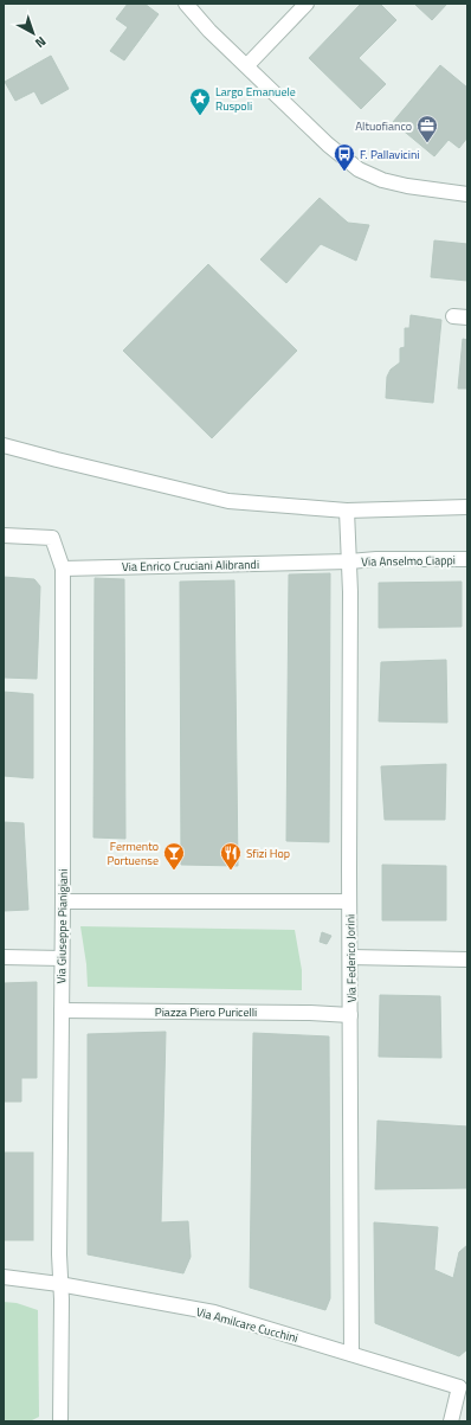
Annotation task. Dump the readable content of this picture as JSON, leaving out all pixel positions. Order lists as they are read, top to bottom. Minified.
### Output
{"streets":{"street":["Via Anselmo Ciappi","Via Enrico Cruciani Alibrandi","Via Giuseppe Pianigiani","Via Federico Jorini","Piazza Piero Puricelli","Via Amilcare Cucchini"]},"crossings":[["Via Anselmo Ciappi","Via Enrico Cruciani Alibrandi"],["Via Anselmo Ciappi","Via Federico Jorini"],["Via Enrico Cruciani Alibrandi","Via Giuseppe Pianigiani"],["Via Enrico Cruciani Alibrandi","Via Federico Jorini"],["Via Giuseppe Pianigiani","Piazza Piero Puricelli"],["Via Giuseppe Pianigiani","Via Amilcare Cucchini"],["Via Federico Jorini","Piazza Piero Puricelli"],["Via Federico Jorini","Via Amilcare Cucchini"]],"places":{"place":["Largo Emanuele Ruspoli"],"office":["Altuofianco"],"bus stop":["F. Pallavicini"],"bar":["Fermento Portuense"],"restaurant":["Sfizi Hop"]},"north":"bottom right"}
